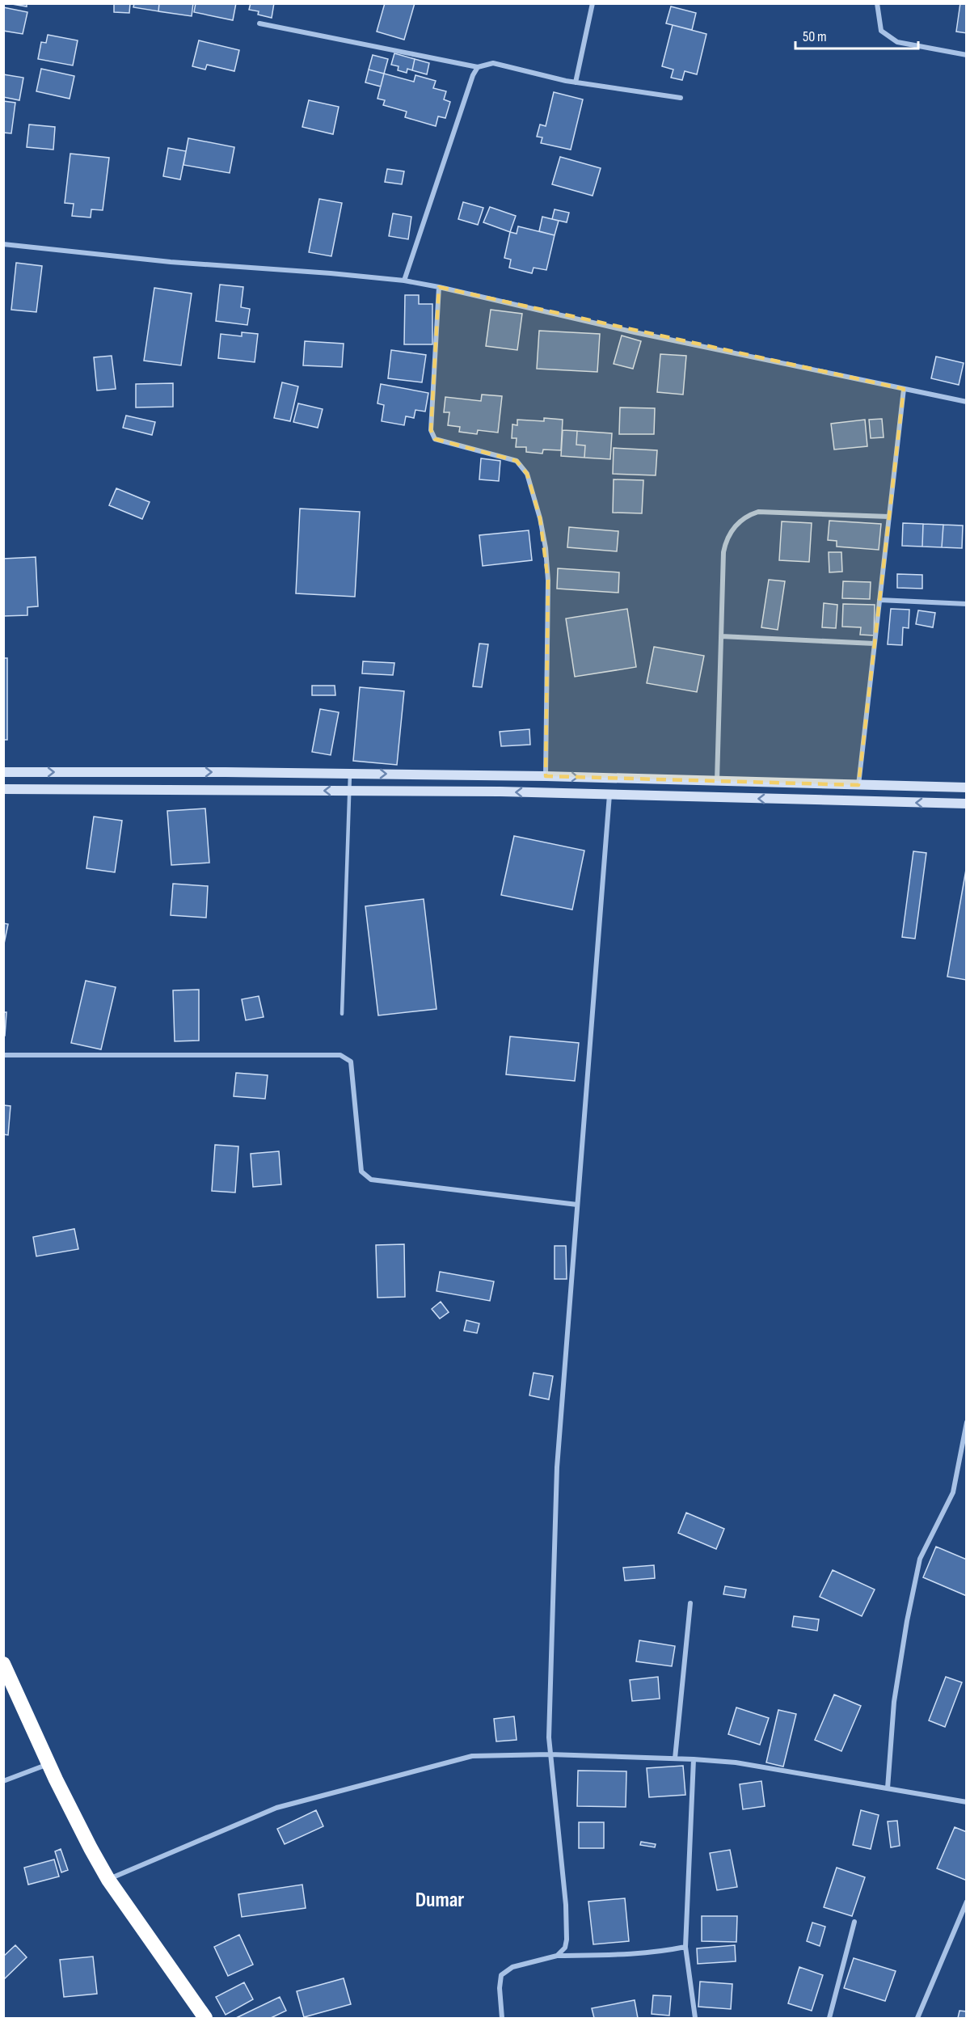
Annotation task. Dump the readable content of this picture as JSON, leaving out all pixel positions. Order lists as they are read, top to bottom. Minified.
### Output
{"districts":["Dumar"],"scale_bar":"50 m"}
